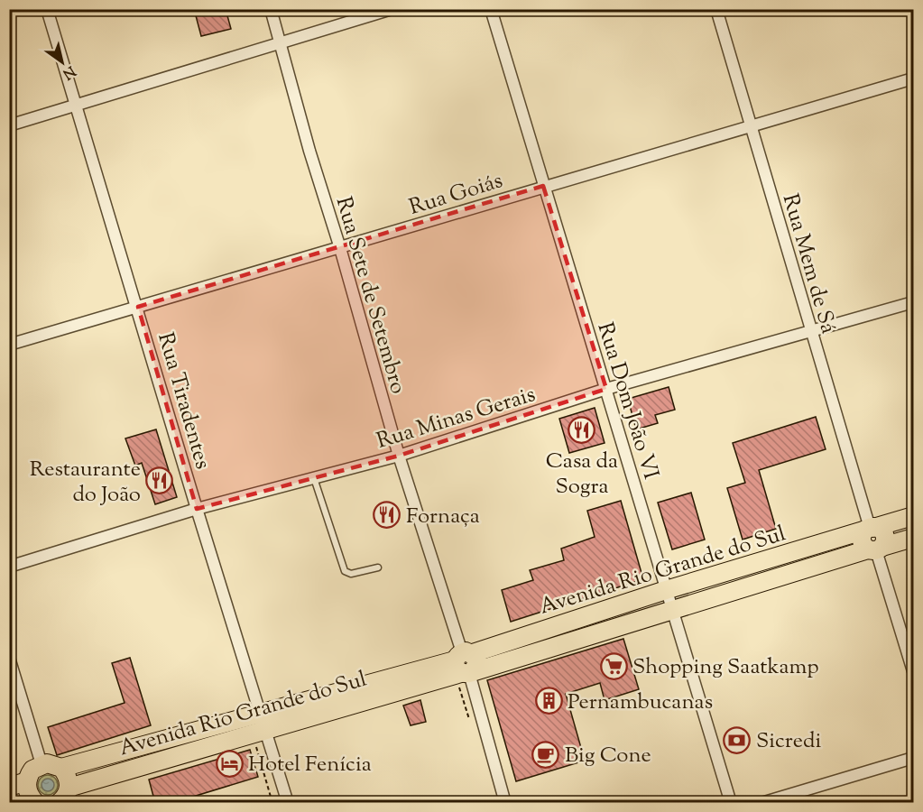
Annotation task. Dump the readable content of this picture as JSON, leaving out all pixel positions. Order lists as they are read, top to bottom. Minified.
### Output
{"streets":{"main road":["Avenida Rio Grande do Sul"],"street":["Rua Goiás","Rua Mem de Sá","Rua Sete de Setembro","Rua Tiradentes","Rua Dom João VI","Rua Minas Gerais"]},"crossings":[["Rua Goiás","Rua Mem de Sá"],["Rua Goiás","Rua Sete de Setembro"],["Rua Goiás","Rua Tiradentes"],["Rua Goiás","Rua Dom João VI"],["Rua Mem de Sá","Rua Minas Gerais"],["Rua Mem de Sá","Avenida Rio Grande do Sul"],["Rua Sete de Setembro","Rua Minas Gerais"],["Rua Sete de Setembro","Avenida Rio Grande do Sul"],["Rua Tiradentes","Rua Minas Gerais"],["Rua Tiradentes","Avenida Rio Grande do Sul"],["Rua Dom João VI","Rua Minas Gerais"],["Rua Dom João VI","Avenida Rio Grande do Sul"]],"places":{"restaurant":["Casa da Sogra","Restaurante do João","Fornaça"],"supermarket":["Shopping Saatkamp"],"building":["Pernambucanas"],"bank":["Sicredi"],"cafe":["Big Cone"],"hotel":["Hotel Fenícia"]},"north":"bottom right"}
